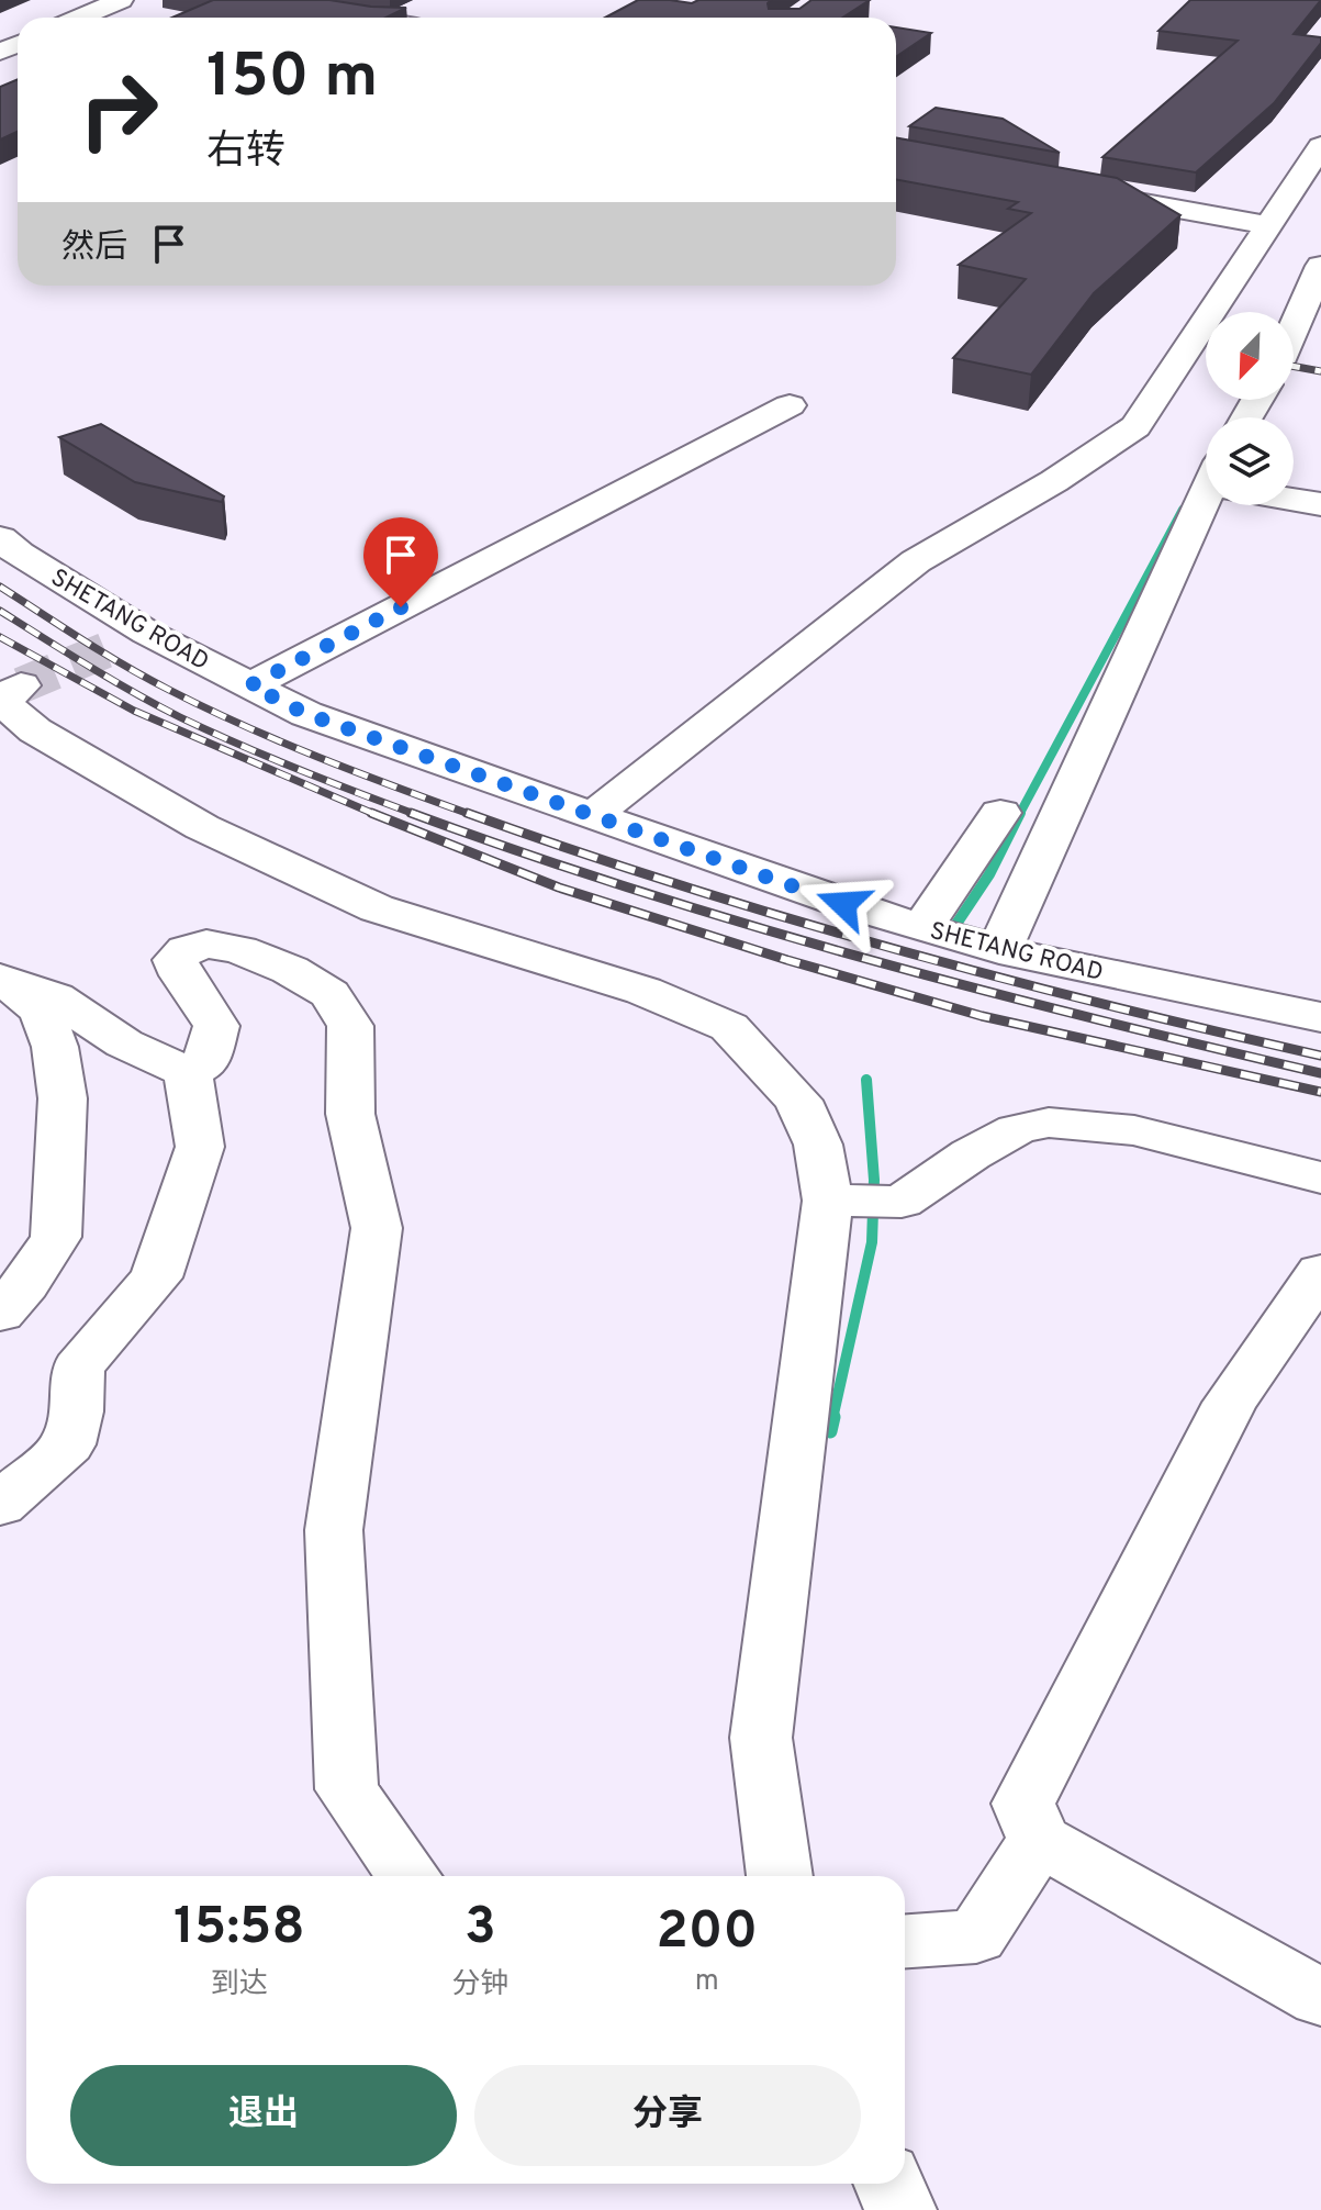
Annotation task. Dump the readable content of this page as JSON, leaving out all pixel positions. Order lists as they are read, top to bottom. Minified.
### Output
{"streets":{"street":["SHETANG ROAD"]},"north":"bottom left","page":{"turn":["150 m","右转"],"then":"然后","eta":["15:58","到达","3","分钟","200","m"],"buttons":["退出","分享"]}}
